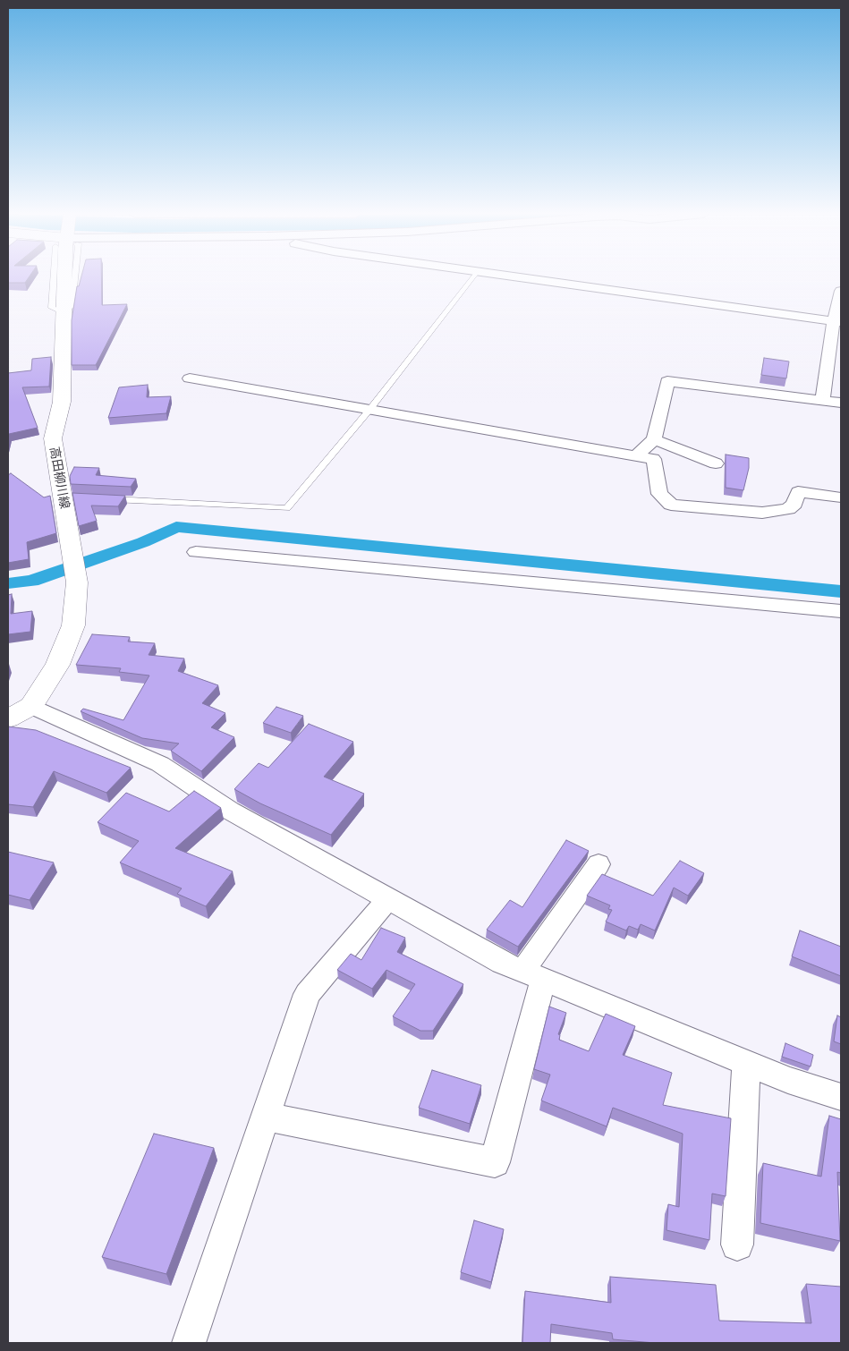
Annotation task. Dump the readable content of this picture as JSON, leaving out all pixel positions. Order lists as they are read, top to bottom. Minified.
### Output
{"streets":{"main road":["高田柳川線"]}}
